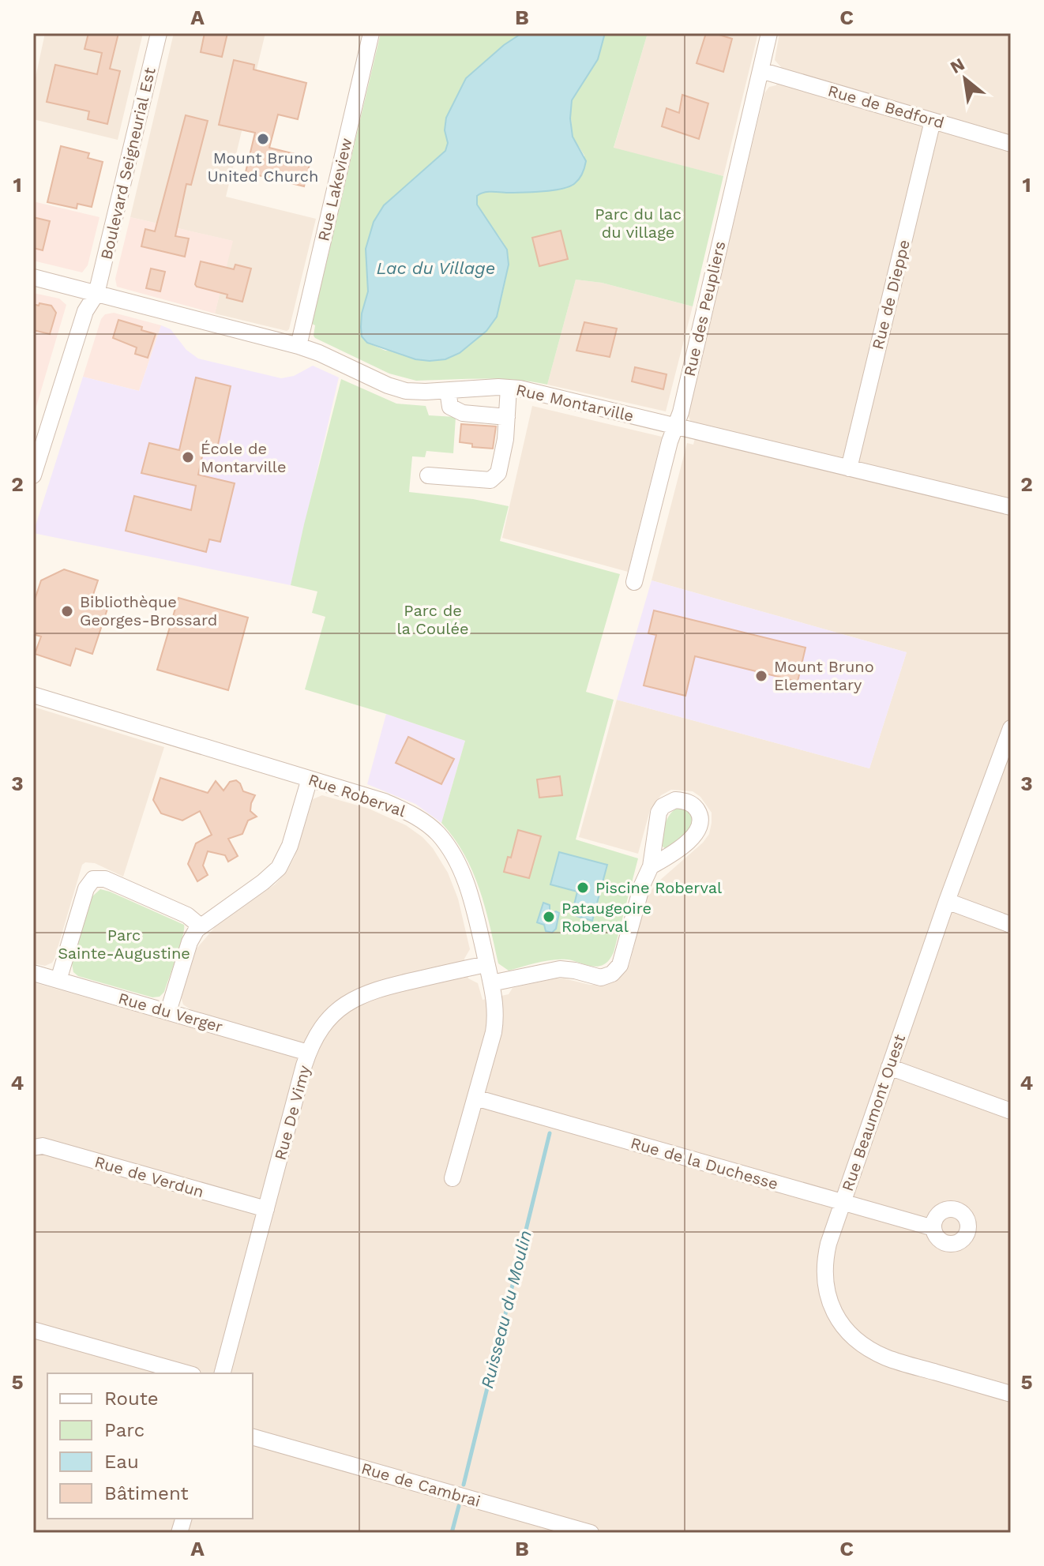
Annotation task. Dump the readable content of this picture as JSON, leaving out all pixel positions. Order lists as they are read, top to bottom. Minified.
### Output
{"streets":{"street":["Rue de Bedford","Boulevard Seigneurial Est","Rue Lakeview","Rue de Dieppe","Rue des Peupliers","Rue Montarville","Rue Roberval","Rue du Verger","Rue De Vimy","Rue Beaumont Ouest","Rue de la Duchesse","Rue de Verdun","Rue de Cambrai"]},"crossings":[["Rue de Bedford","Rue de Dieppe"],["Rue de Bedford","Rue des Peupliers"],["Boulevard Seigneurial Est","Rue Montarville"],["Rue Lakeview","Rue Montarville"],["Rue de Dieppe","Rue Montarville"],["Rue des Peupliers","Rue Montarville"],["Rue Roberval","Rue De Vimy"],["Rue Roberval","Rue de la Duchesse"],["Rue du Verger","Rue De Vimy"],["Rue De Vimy","Rue de Verdun"],["Rue Beaumont Ouest","Rue de la Duchesse"]],"water":["Lac du Village","Ruisseau du Moulin"],"parks":["Parc du lac du village","Parc de la Coulée","Parc Sainte-Augustine"],"places":["Mount Bruno United Church","École de Montarville","Bibliothèque Georges-Brossard","Mount Bruno Elementary","Piscine Roberval","Pataugeoire Roberval"],"legend":["Route","Parc","Eau","Bâtiment"],"north":"top left","grid":{"columns":["A","B","C"],"rows":["1","2","3","4","5"]}}
